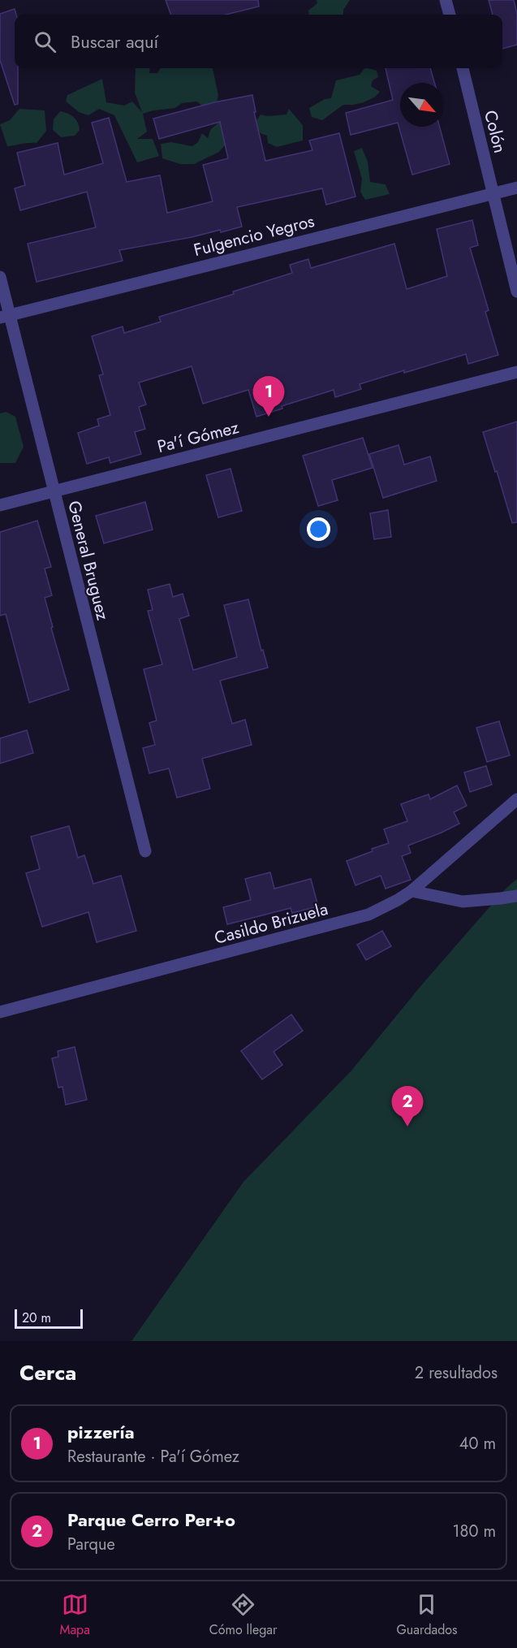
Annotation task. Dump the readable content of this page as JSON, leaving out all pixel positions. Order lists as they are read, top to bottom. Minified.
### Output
{"streets":{"street":["Colón","Fulgencio Yegros","Pa'í Gómez","General Bruguez","Casildo Brizuela"]},"crossings":[["Colón","Fulgencio Yegros"],["Fulgencio Yegros","General Bruguez"],["Pa'í Gómez","General Bruguez"]],"scale_bar":"20 m","north":"bottom right","page":{"search":"Buscar aquí","pins":["1","2"],"scale":"20 m","heading":["Cerca","2 resultados"],"list":[{"mark":"1","name":"pizzería","note":"Restaurante · Pa'í Gómez","value":"40 m"},{"mark":"2","name":"Parque Cerro Per+o","note":"Parque","value":"180 m"}],"nav":["Mapa","Cómo llegar","Guardados"]}}
